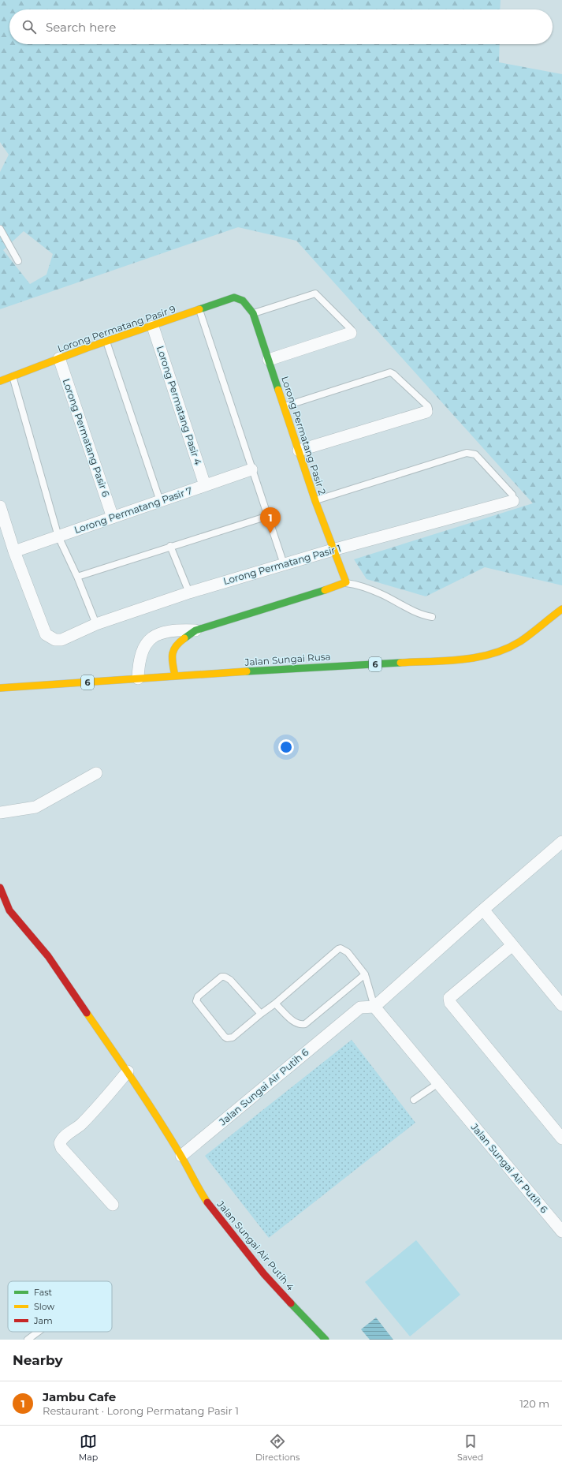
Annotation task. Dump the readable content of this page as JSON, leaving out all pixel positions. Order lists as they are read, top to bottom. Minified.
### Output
{"streets":{"street":["Lorong Permatang Pasir 9","Lorong Permatang Pasir 4","Lorong Permatang Pasir 2","Lorong Permatang Pasir 6","Lorong Permatang Pasir 7","Lorong Permatang Pasir 1","Jalan Sungai Rusa","6","Jalan Sungai Air Putih 6","Jalan Sungai Air Putih 4"]},"crossings":[["Lorong Permatang Pasir 9","Lorong Permatang Pasir 4"],["Lorong Permatang Pasir 9","Lorong Permatang Pasir 2"],["Lorong Permatang Pasir 9","Lorong Permatang Pasir 6"],["Lorong Permatang Pasir 4","Lorong Permatang Pasir 7"],["Lorong Permatang Pasir 2","Lorong Permatang Pasir 1"],["Lorong Permatang Pasir 6","Lorong Permatang Pasir 7"],["Lorong Permatang Pasir 7","Lorong Permatang Pasir 1"],["Jalan Sungai Air Putih 6","Jalan Sungai Air Putih 4"]],"legend":["Fast","Slow","Jam"],"page":{"search":"Search here","pins":"1","heading":"Nearby","list":[{"mark":"1","name":"Jambu Cafe","note":"Restaurant · Lorong Permatang Pasir 1","value":"120 m"}],"nav":["Map","Directions","Saved"]}}
